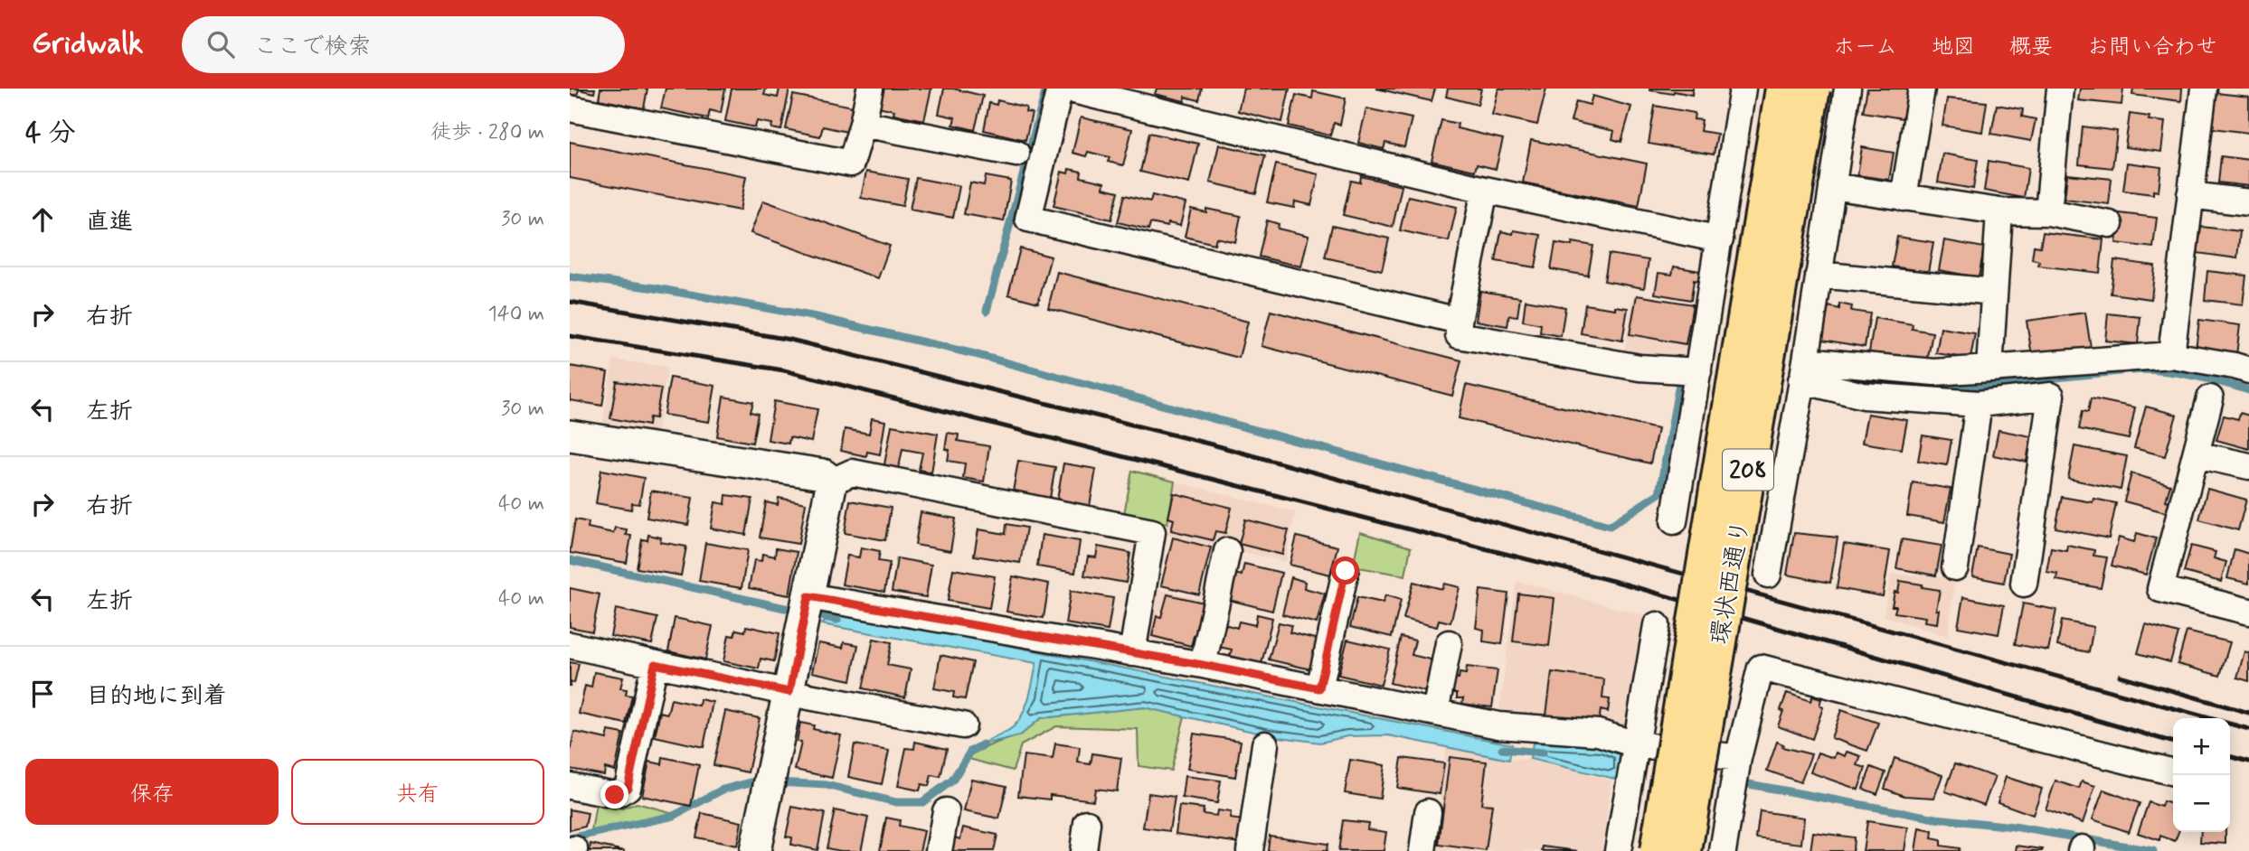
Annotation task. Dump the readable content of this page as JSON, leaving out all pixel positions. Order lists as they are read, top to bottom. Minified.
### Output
{"streets":{"highway":["208","環状西通り"]},"page":{"header":"Gridwalk","search":"ここで検索","nav":["ホーム","地図","概要","お問い合わせ"],"heading":["4 分","徒歩 · 280 m"],"list":[["直進","30 m"],["右折","140 m"],["左折","30 m"],["右折","40 m"],["左折","40 m"],"目的地に到着"],"map_buttons":["+","−"],"buttons":["保存","共有"]}}
